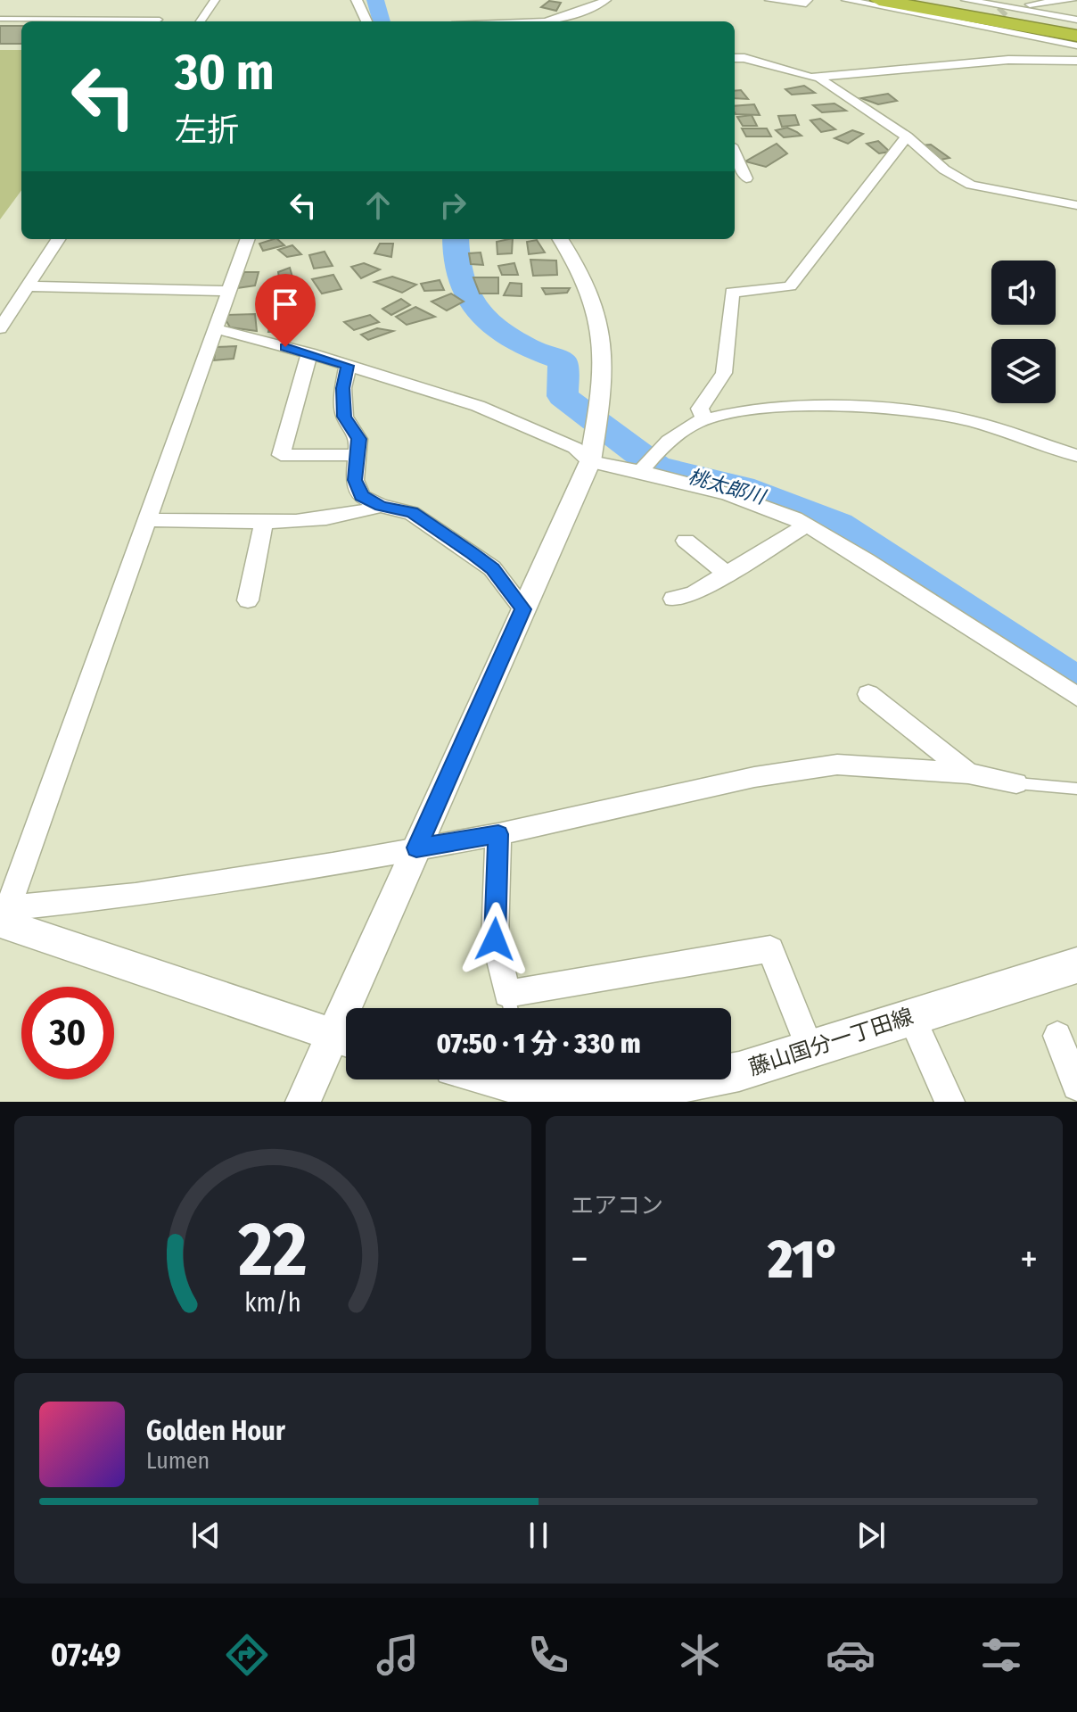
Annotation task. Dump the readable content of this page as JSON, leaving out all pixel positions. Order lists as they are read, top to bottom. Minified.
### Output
{"streets":{"main road":["藤山国分一丁田線"]},"water":["桃太郎川"],"page":{"turn":["30 m","左折"],"limit":"30","trip":"07:50 · 1 分 · 330 m","tile":"エアコン","heat":["−","21°","+"],"song":["Golden Hour","Lumen"],"tabs":"07:49","gauge":["22","km/h"]}}
